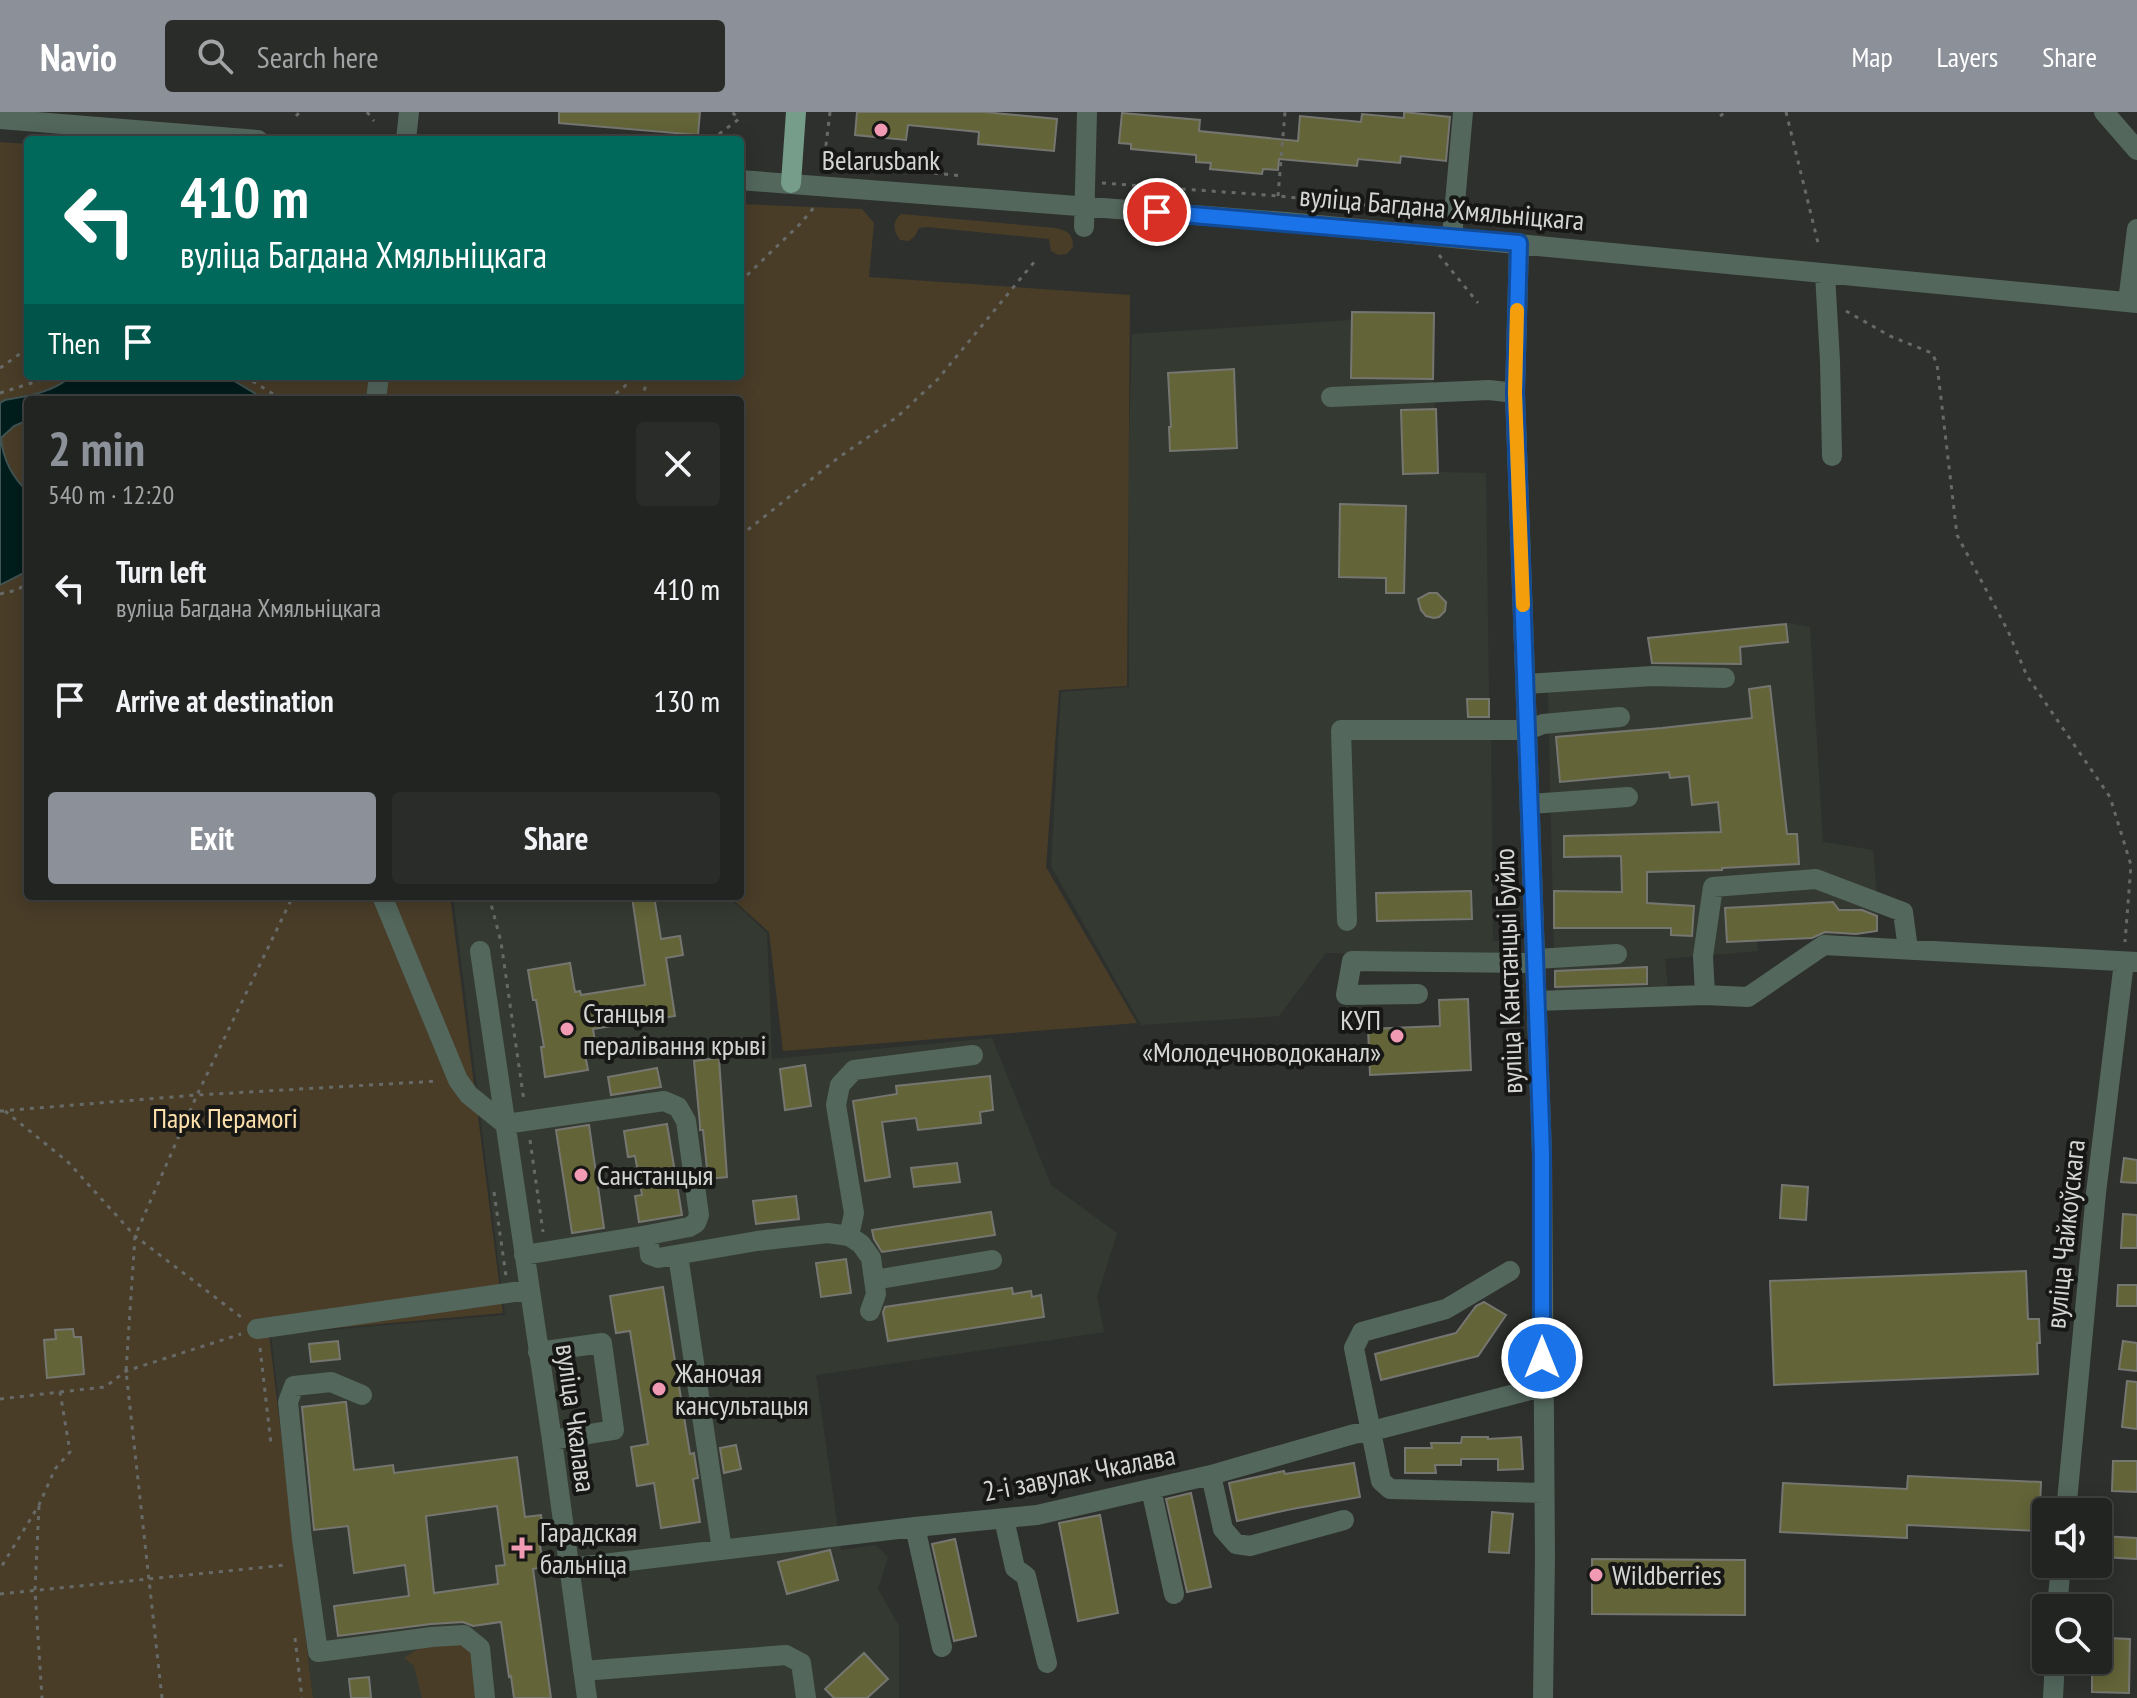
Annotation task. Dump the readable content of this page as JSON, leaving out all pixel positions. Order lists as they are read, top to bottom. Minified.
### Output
{"streets":{"street":["вуліца Багдана Хмяльніцкага","вуліца Канстанцыі Буйло","вуліца Чайкоўскага","вуліца Чкалава","2-і завулак Чкалава"]},"crossings":[["вуліца Багдана Хмяльніцкага","вуліца Канстанцыі Буйло"],["вуліца Канстанцыі Буйло","2-і завулак Чкалава"],["вуліца Чкалава","2-і завулак Чкалава"]],"parks":["Парк Перамогі"],"places":{"other":["Belarusbank","Станцыя пералівання крыві","КУП «Молодечноводоканал»","Санстанцыя","Жаночая кансультацыя","Wildberries"],"health":["Гарадская бальніца"]},"page":{"header":"Navio","search":"Search here","nav":["Map","Layers","Share"],"turn":["410 m","вуліца Багдана Хмяльніцкага"],"then":"Then","heading":["2 min","540 m · 12:20"],"list":[{"name":"Turn left","note":"вуліца Багдана Хмяльніцкага","value":"410 m"},{"name":"Arrive at destination","value":"130 m"}],"buttons":["Exit","Share"]}}
